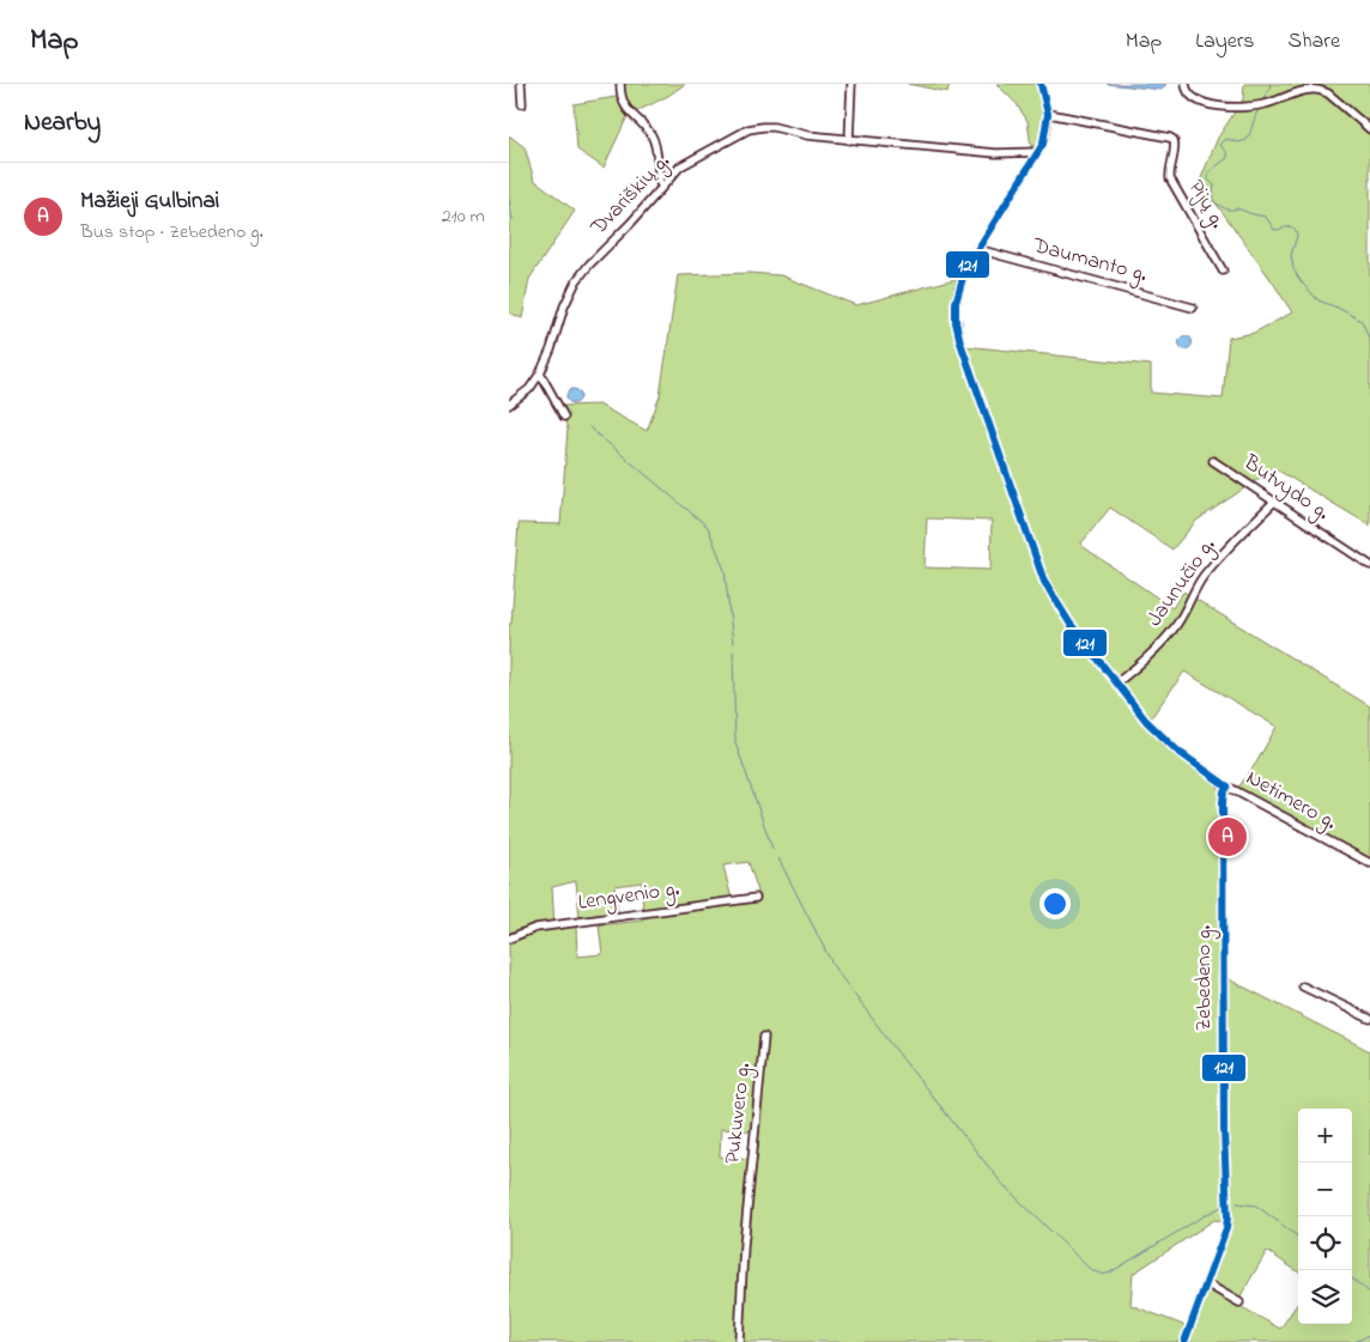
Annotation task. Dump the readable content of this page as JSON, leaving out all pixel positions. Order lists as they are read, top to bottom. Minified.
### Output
{"streets":{"street":["Dvariškių g.","Pijų g.","Daumanto g.","Butvydo g.","Jaunučio g.","Netimero g.","Lengvenio g.","Zebedeno g.","Pukuvero g."]},"crossings":[["Dvariškių g.","Netimero g."],["Pijų g.","Netimero g."],["Daumanto g.","Netimero g."],["Butvydo g.","Jaunučio g."],["Jaunučio g.","Netimero g."],["Netimero g.","Zebedeno g."]],"lines":["transit line 121"],"page":{"header":"Map","nav":["Map","Layers","Share"],"heading":"Nearby","list":[{"mark":"A","name":"Mažieji Gulbinai","note":"Bus stop · Zebedeno g.","value":"210 m"}],"pins":"A","map_buttons":["+","−"]}}
